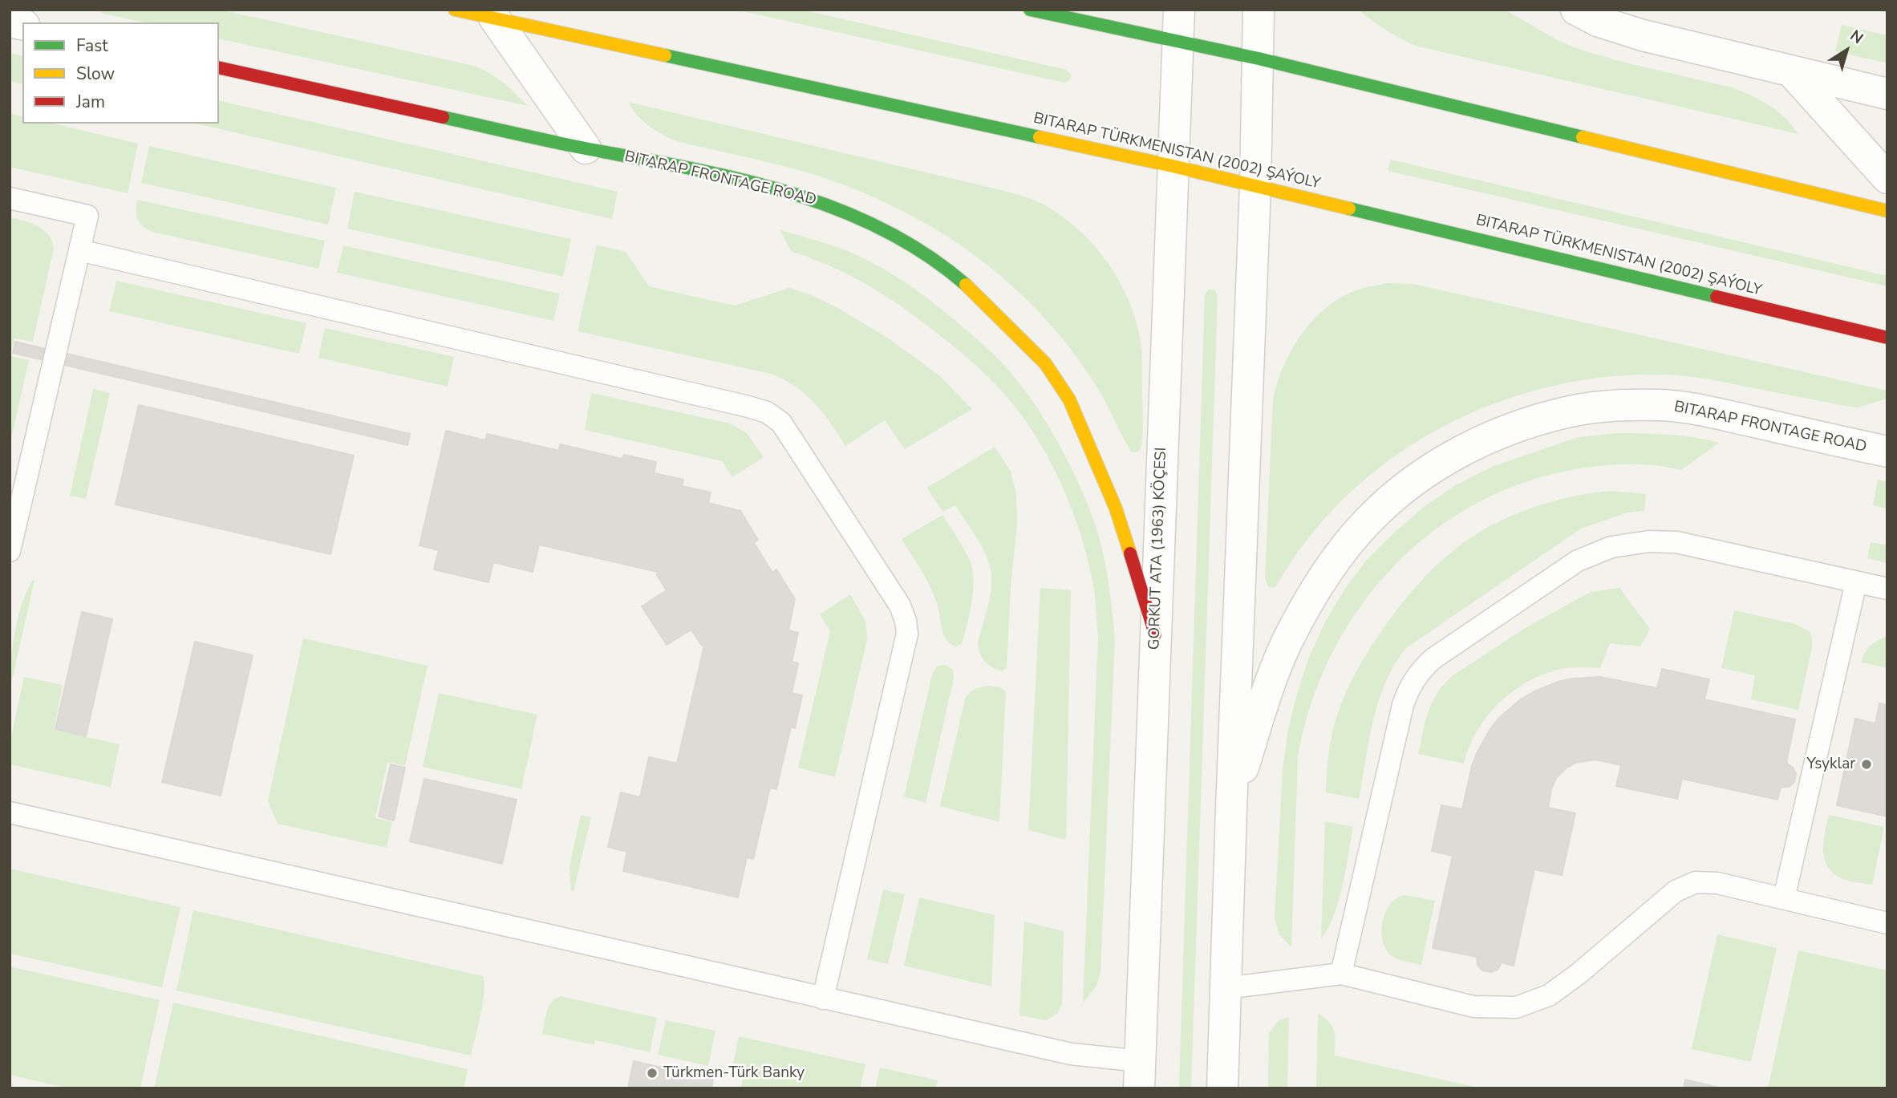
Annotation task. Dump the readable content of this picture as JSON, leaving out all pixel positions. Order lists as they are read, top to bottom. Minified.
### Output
{"streets":{"main road":["BITARAP TÜRKMENISTAN (2002) ŞAÝOLY","BITARAP FRONTAGE ROAD"],"street":["GORKUT ATA (1963) KÖÇESI"]},"crossings":[["BITARAP TÜRKMENISTAN (2002) ŞAÝOLY","GORKUT ATA (1963) KÖÇESI"],["BITARAP FRONTAGE ROAD","GORKUT ATA (1963) KÖÇESI"]],"places":["Ysyklar","Türkmen-Türk Banky"],"legend":["Fast","Slow","Jam"],"north":"top right"}
